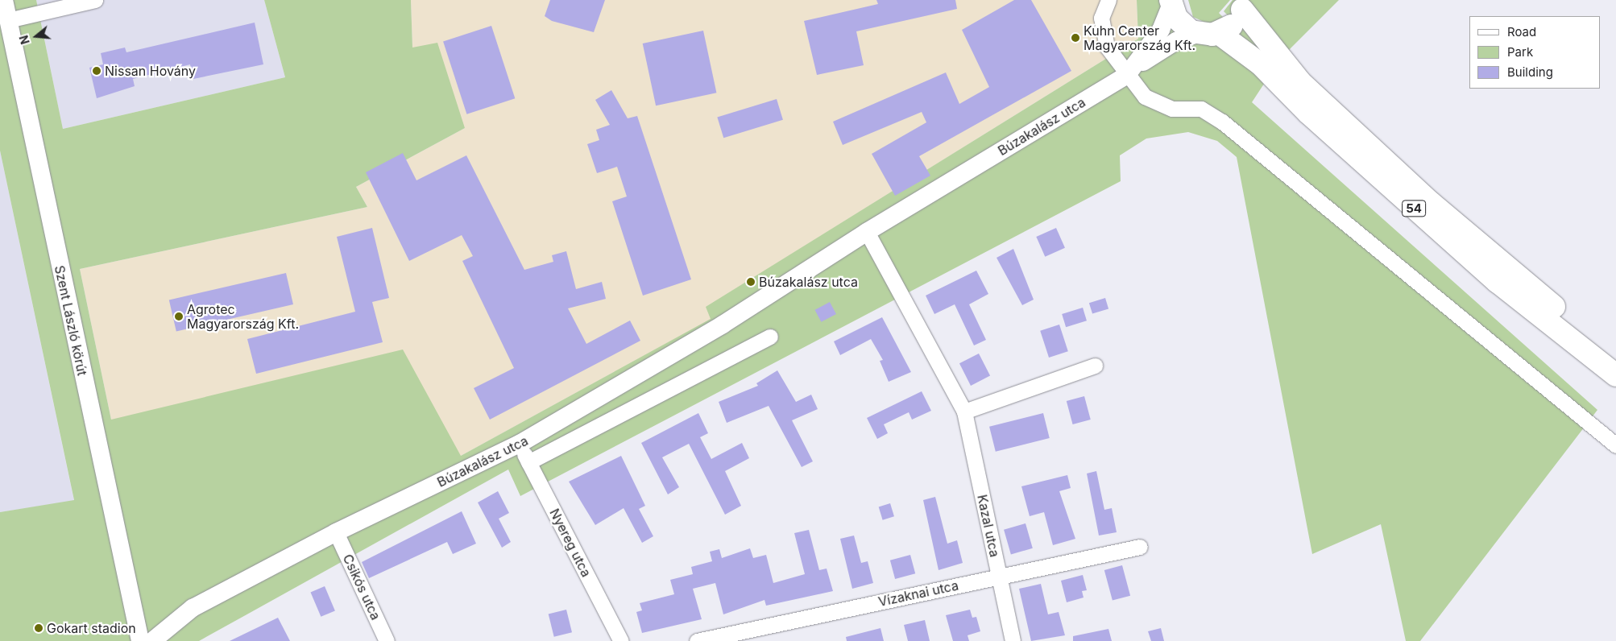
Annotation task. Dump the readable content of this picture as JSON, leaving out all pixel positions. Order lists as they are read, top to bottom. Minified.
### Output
{"streets":{"main road":["54"],"street":["Búzakalász utca","Szent László körút","Kazal utca","Nyereg utca","Csikós utca","Vízaknai utca"]},"crossings":[["Búzakalász utca","Kazal utca"],["Búzakalász utca","Nyereg utca"],["Búzakalász utca","Csikós utca"],["Kazal utca","Vízaknai utca"]],"places":["Kuhn Center Magyarország Kft.","Nissan Hovány","Búzakalász utca","Agrotec Magyarország Kft.","Gokart stadion"],"legend":["Road","Park","Building"],"north":"left"}
